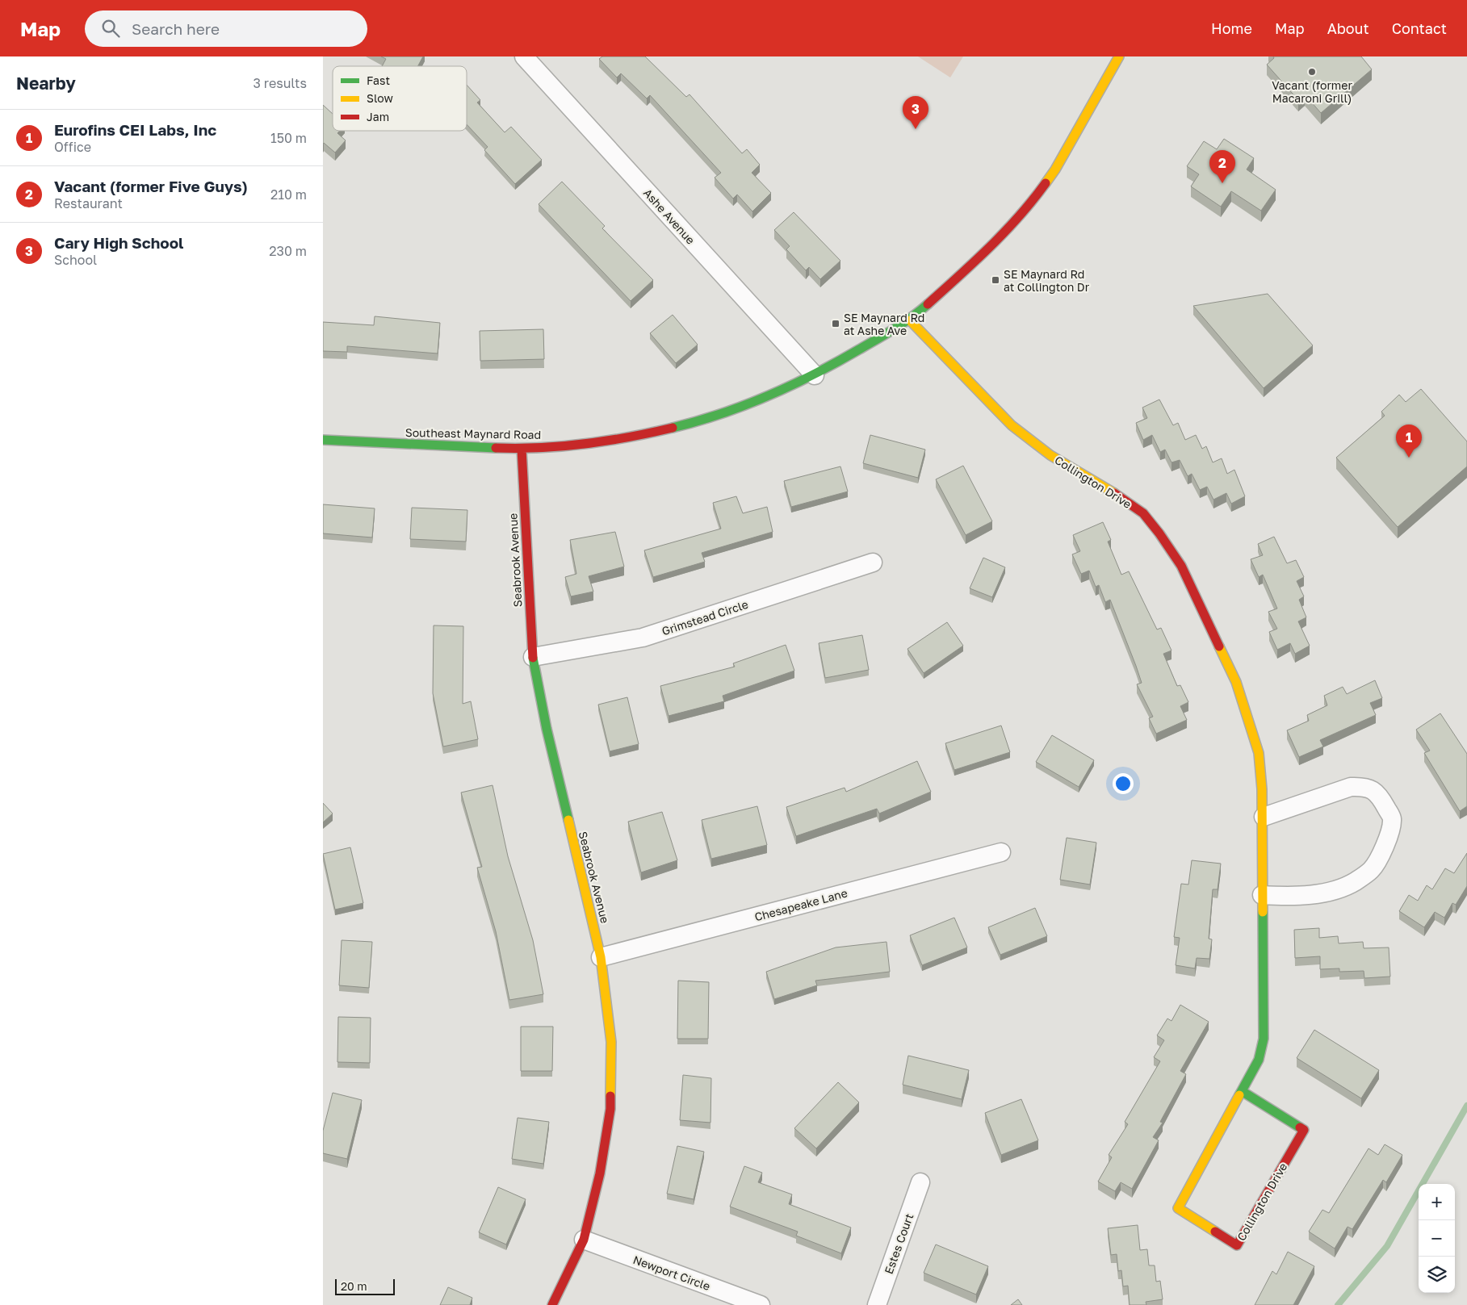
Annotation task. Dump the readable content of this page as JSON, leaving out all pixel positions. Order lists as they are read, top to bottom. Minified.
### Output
{"streets":{"street":["Ashe Avenue","Southeast Maynard Road","Collington Drive","Seabrook Avenue","Grimstead Circle","Chesapeake Lane","Estes Court","Newport Circle"]},"crossings":[["Ashe Avenue","Southeast Maynard Road"],["Southeast Maynard Road","Collington Drive"],["Southeast Maynard Road","Seabrook Avenue"],["Seabrook Avenue","Grimstead Circle"],["Seabrook Avenue","Chesapeake Lane"],["Seabrook Avenue","Newport Circle"]],"places":{"other":["Vacant (former Macaroni Grill)"],"transit":["SE Maynard Rd at Collington Dr","SE Maynard Rd at Ashe Ave"]},"legend":["Fast","Slow","Jam"],"scale_bar":"20 m","page":{"header":"Map","search":"Search here","nav":["Home","Map","About","Contact"],"heading":["Nearby","3 results"],"pins":["3","2","1"],"list":[{"mark":"1","name":"Eurofins CEI Labs, Inc","note":"Office","value":"150 m"},{"mark":"2","name":"Vacant (former Five Guys)","note":"Restaurant","value":"210 m"},{"mark":"3","name":"Cary High School","note":"School","value":"230 m"}],"map_buttons":["+","−"],"scale":"20 m"}}
